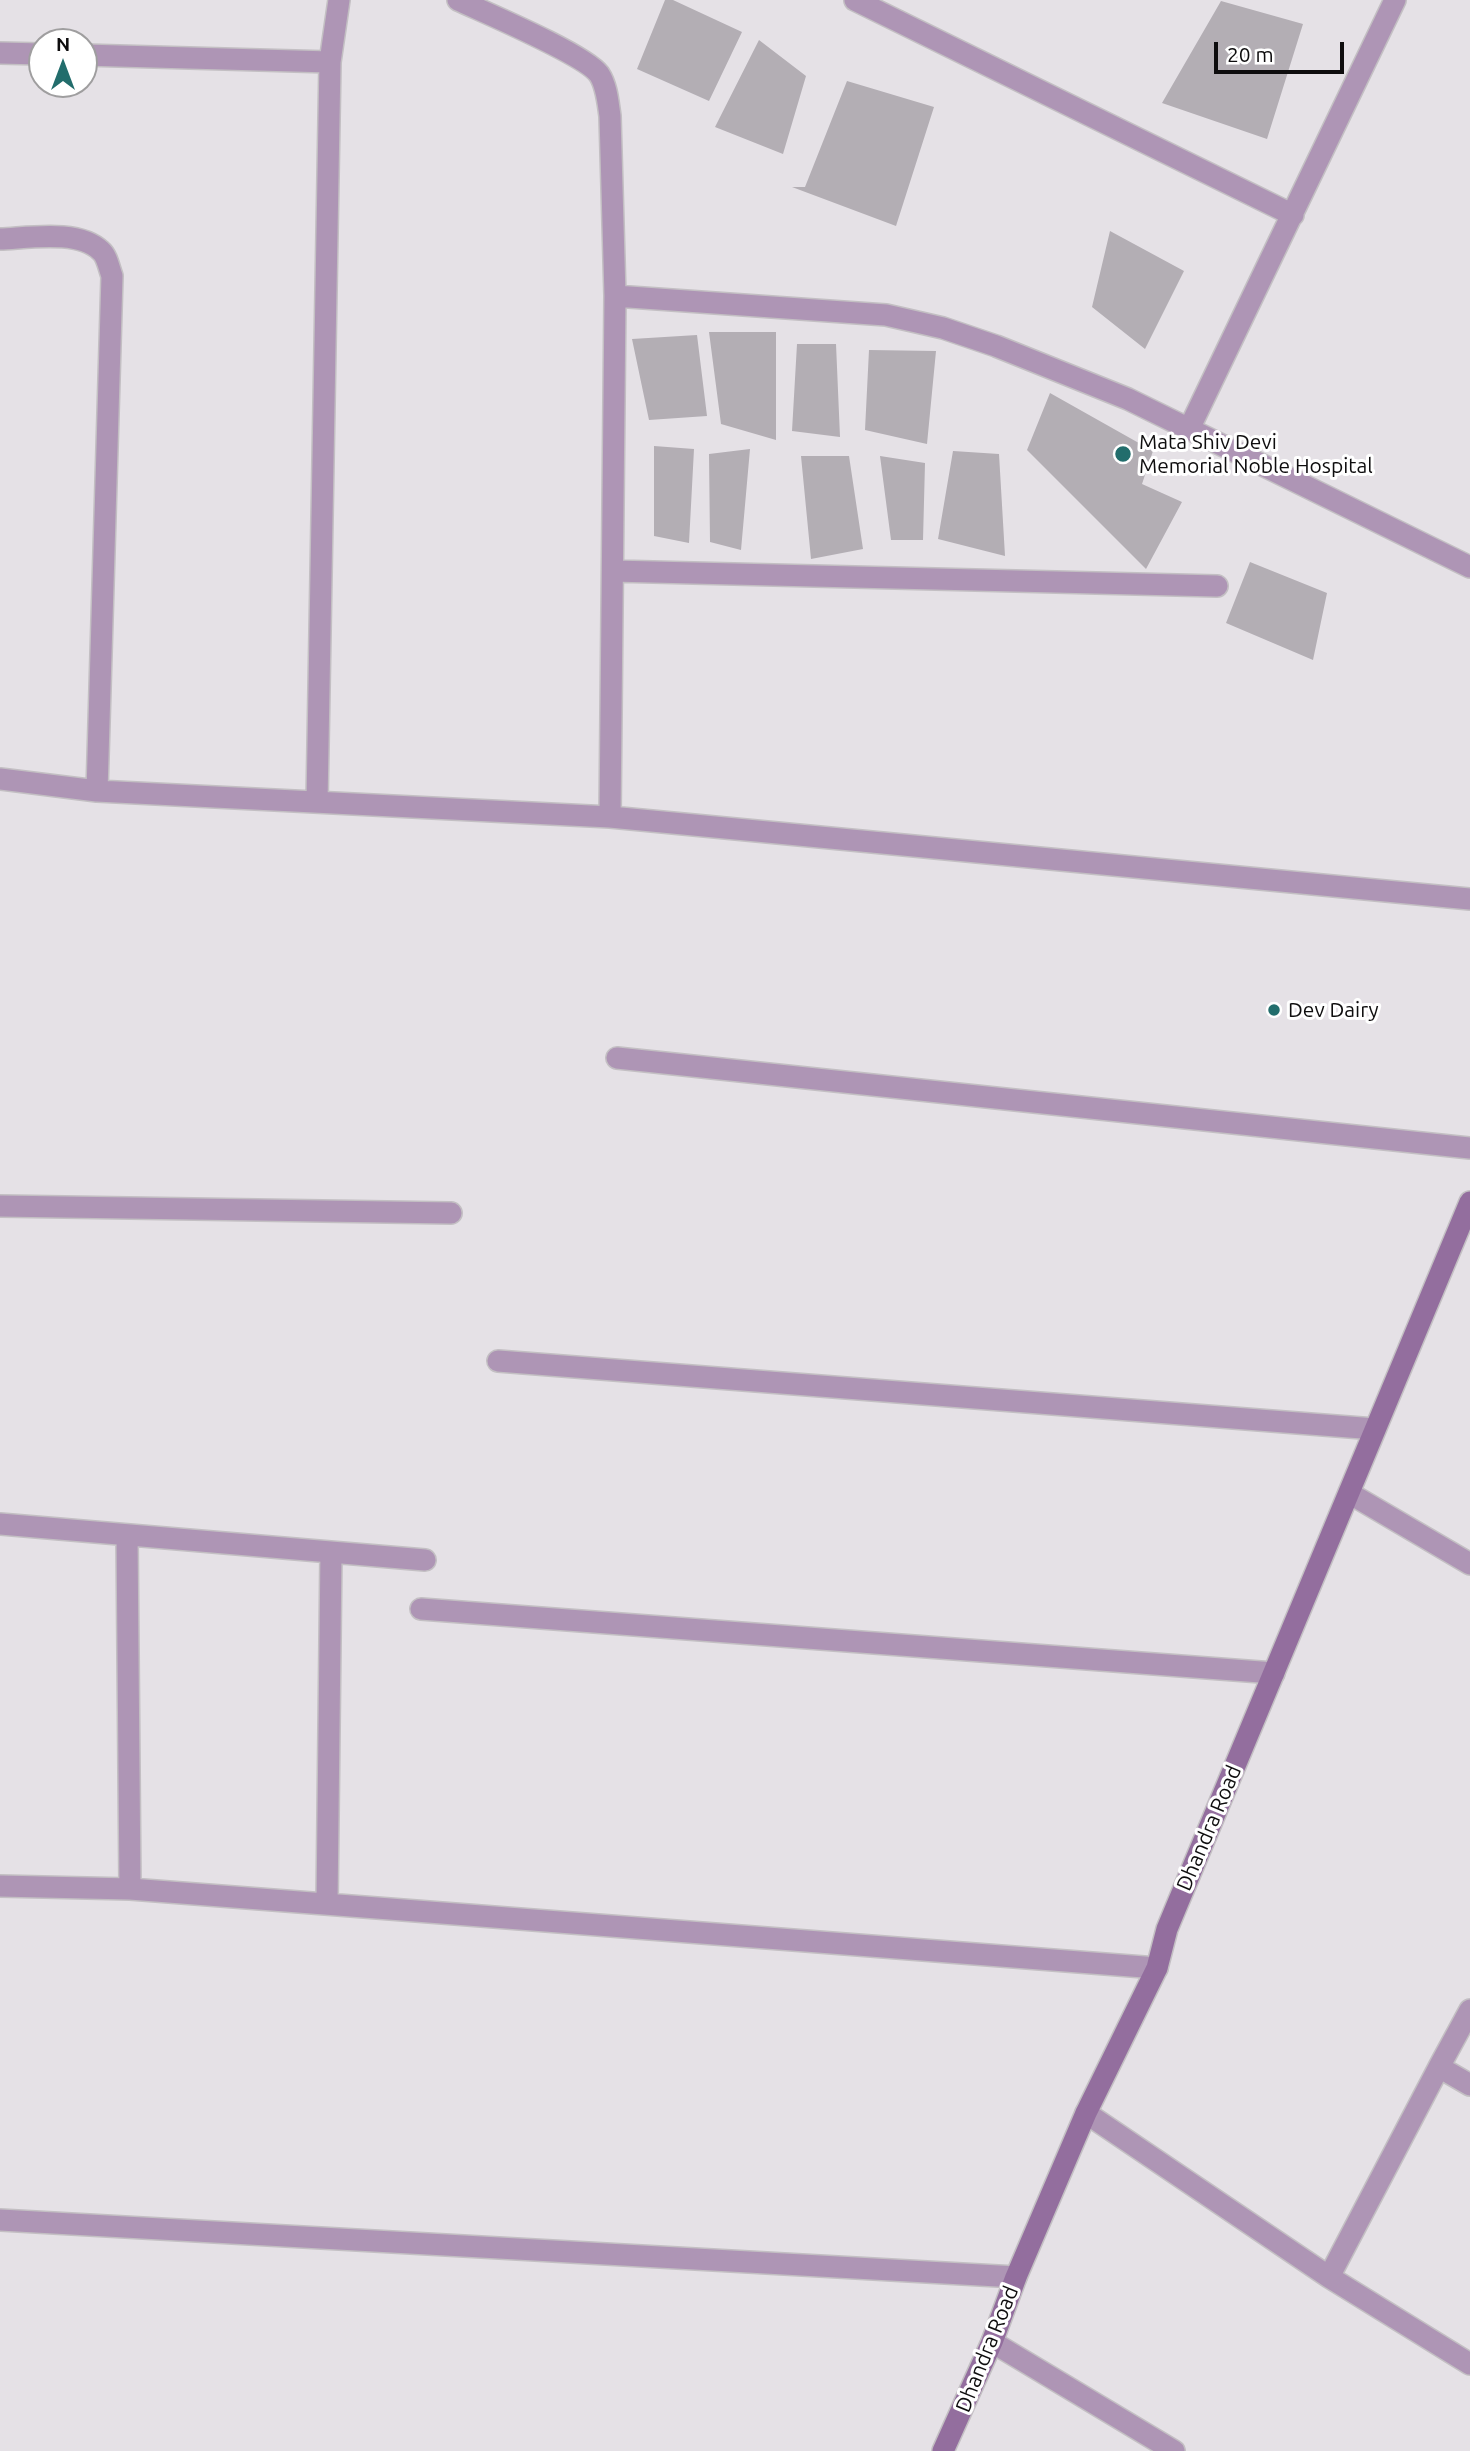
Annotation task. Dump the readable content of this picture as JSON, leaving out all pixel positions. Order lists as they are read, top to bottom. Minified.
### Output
{"streets":{"street":["Dhandra Road"]},"places":["Mata Shiv Devi Memorial Noble Hospital","Dev Dairy"],"scale_bar":"20 m","north":"top"}
